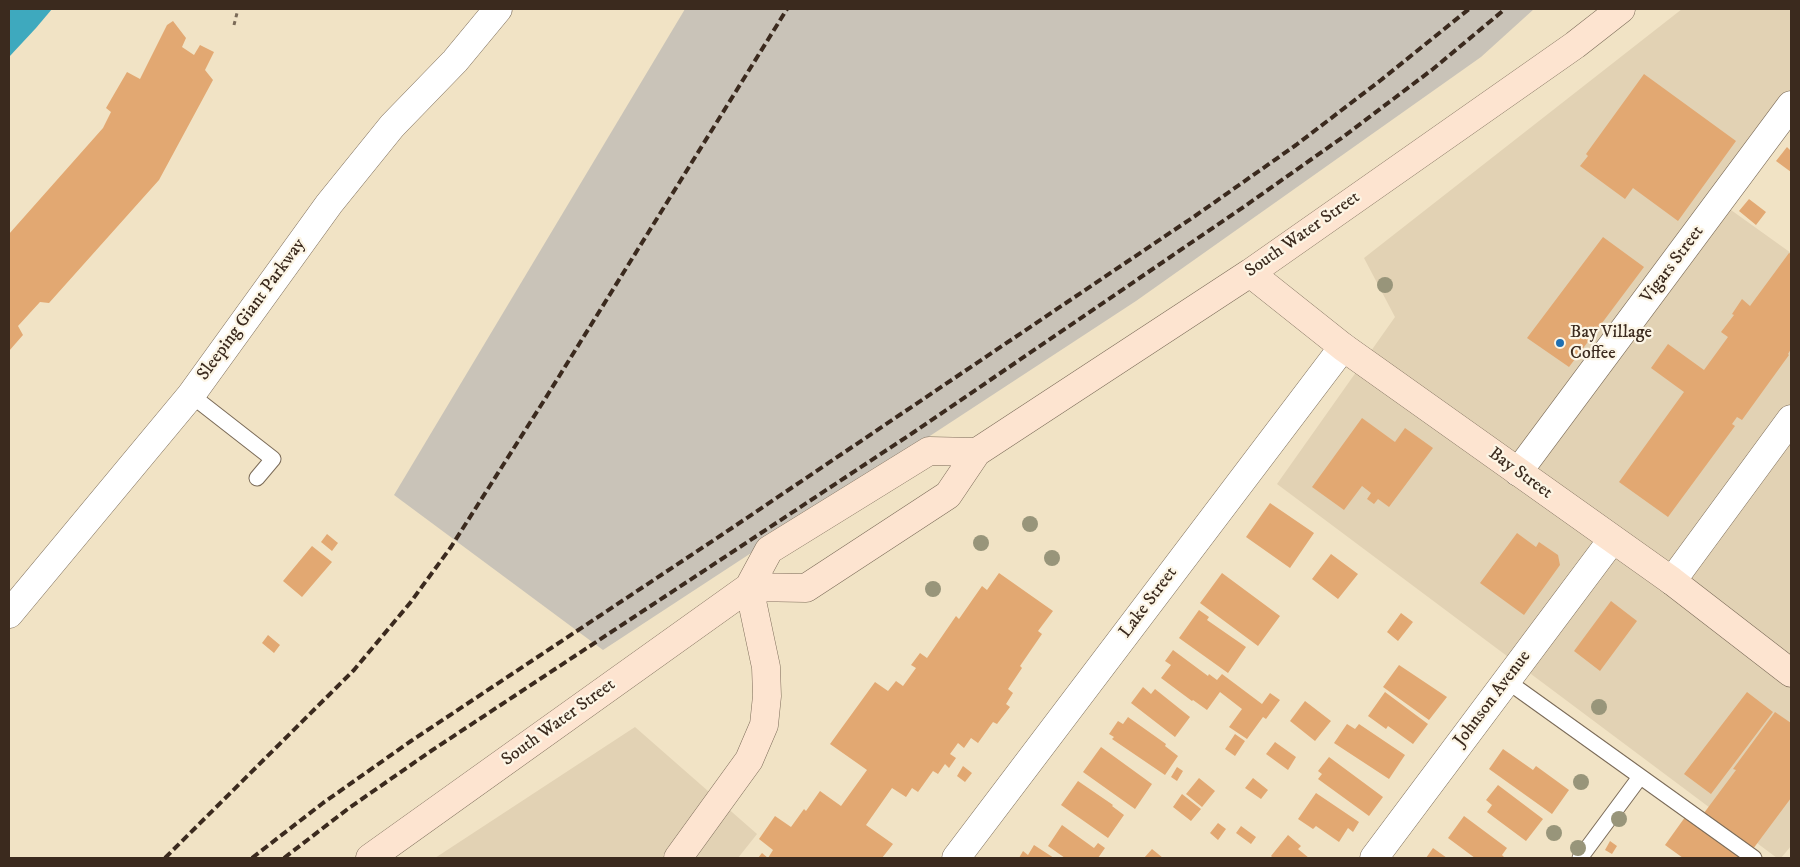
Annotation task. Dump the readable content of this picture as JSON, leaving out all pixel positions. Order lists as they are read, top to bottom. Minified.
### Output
{"streets":{"main road":["South Water Street","Bay Street"],"street":["Vigars Street","Sleeping Giant Parkway","Lake Street","Johnson Avenue"]},"crossings":[["South Water Street","Bay Street"],["Vigars Street","Bay Street"],["Bay Street","Lake Street"],["Bay Street","Johnson Avenue"]],"places":["Bay Village Coffee"]}
